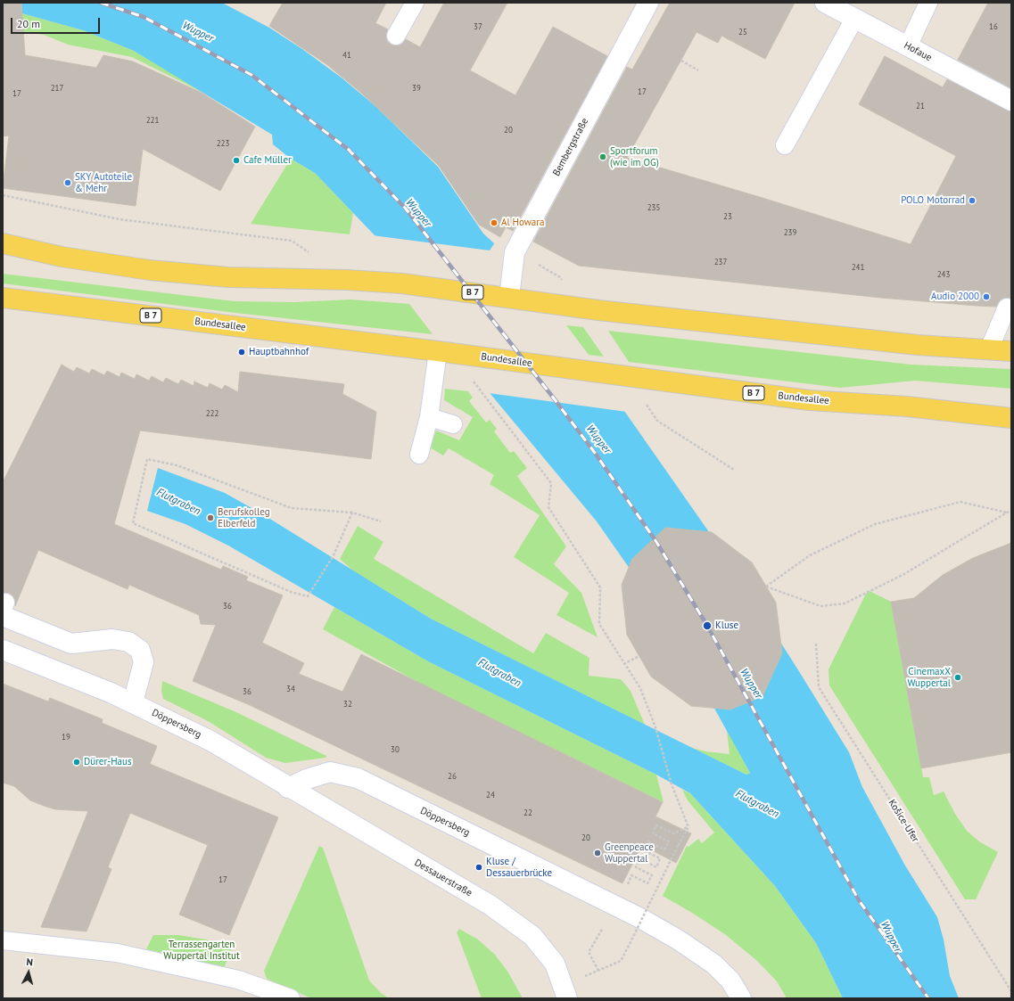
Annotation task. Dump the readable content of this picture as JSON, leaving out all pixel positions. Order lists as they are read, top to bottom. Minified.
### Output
{"streets":{"main road":["B 7","Bundesallee"],"street":["Hofaue","Bembergstraße","Döppersberg","Dessauerstraße"],"path":["Košice-Ufer"]},"crossings":[["Bembergstraße","B 7"],["Döppersberg","Dessauerstraße"]],"water":["Wupper","Flutgraben"],"parks":["Terrassengarten Wuppertal Institut"],"places":["Sportforum (wie im OG)","Cafe Müller","SKY Autoteile & Mehr","POLO Motorrad","Al Howara","Audio 2000","Hauptbahnhof","Berufskolleg Elberfeld","Kluse","CinemaxX Wuppertal","Dürer-Haus","Greenpeace Wuppertal","Kluse / Dessauerbrücke"],"house_numbers":["37","16","25","41","217","39","17","17","21","221","20","223","235","23","239","237","241","243","222","36","34","36","32","19","30","26","24","22","20","17"],"scale_bar":"20 m","north":"top"}
